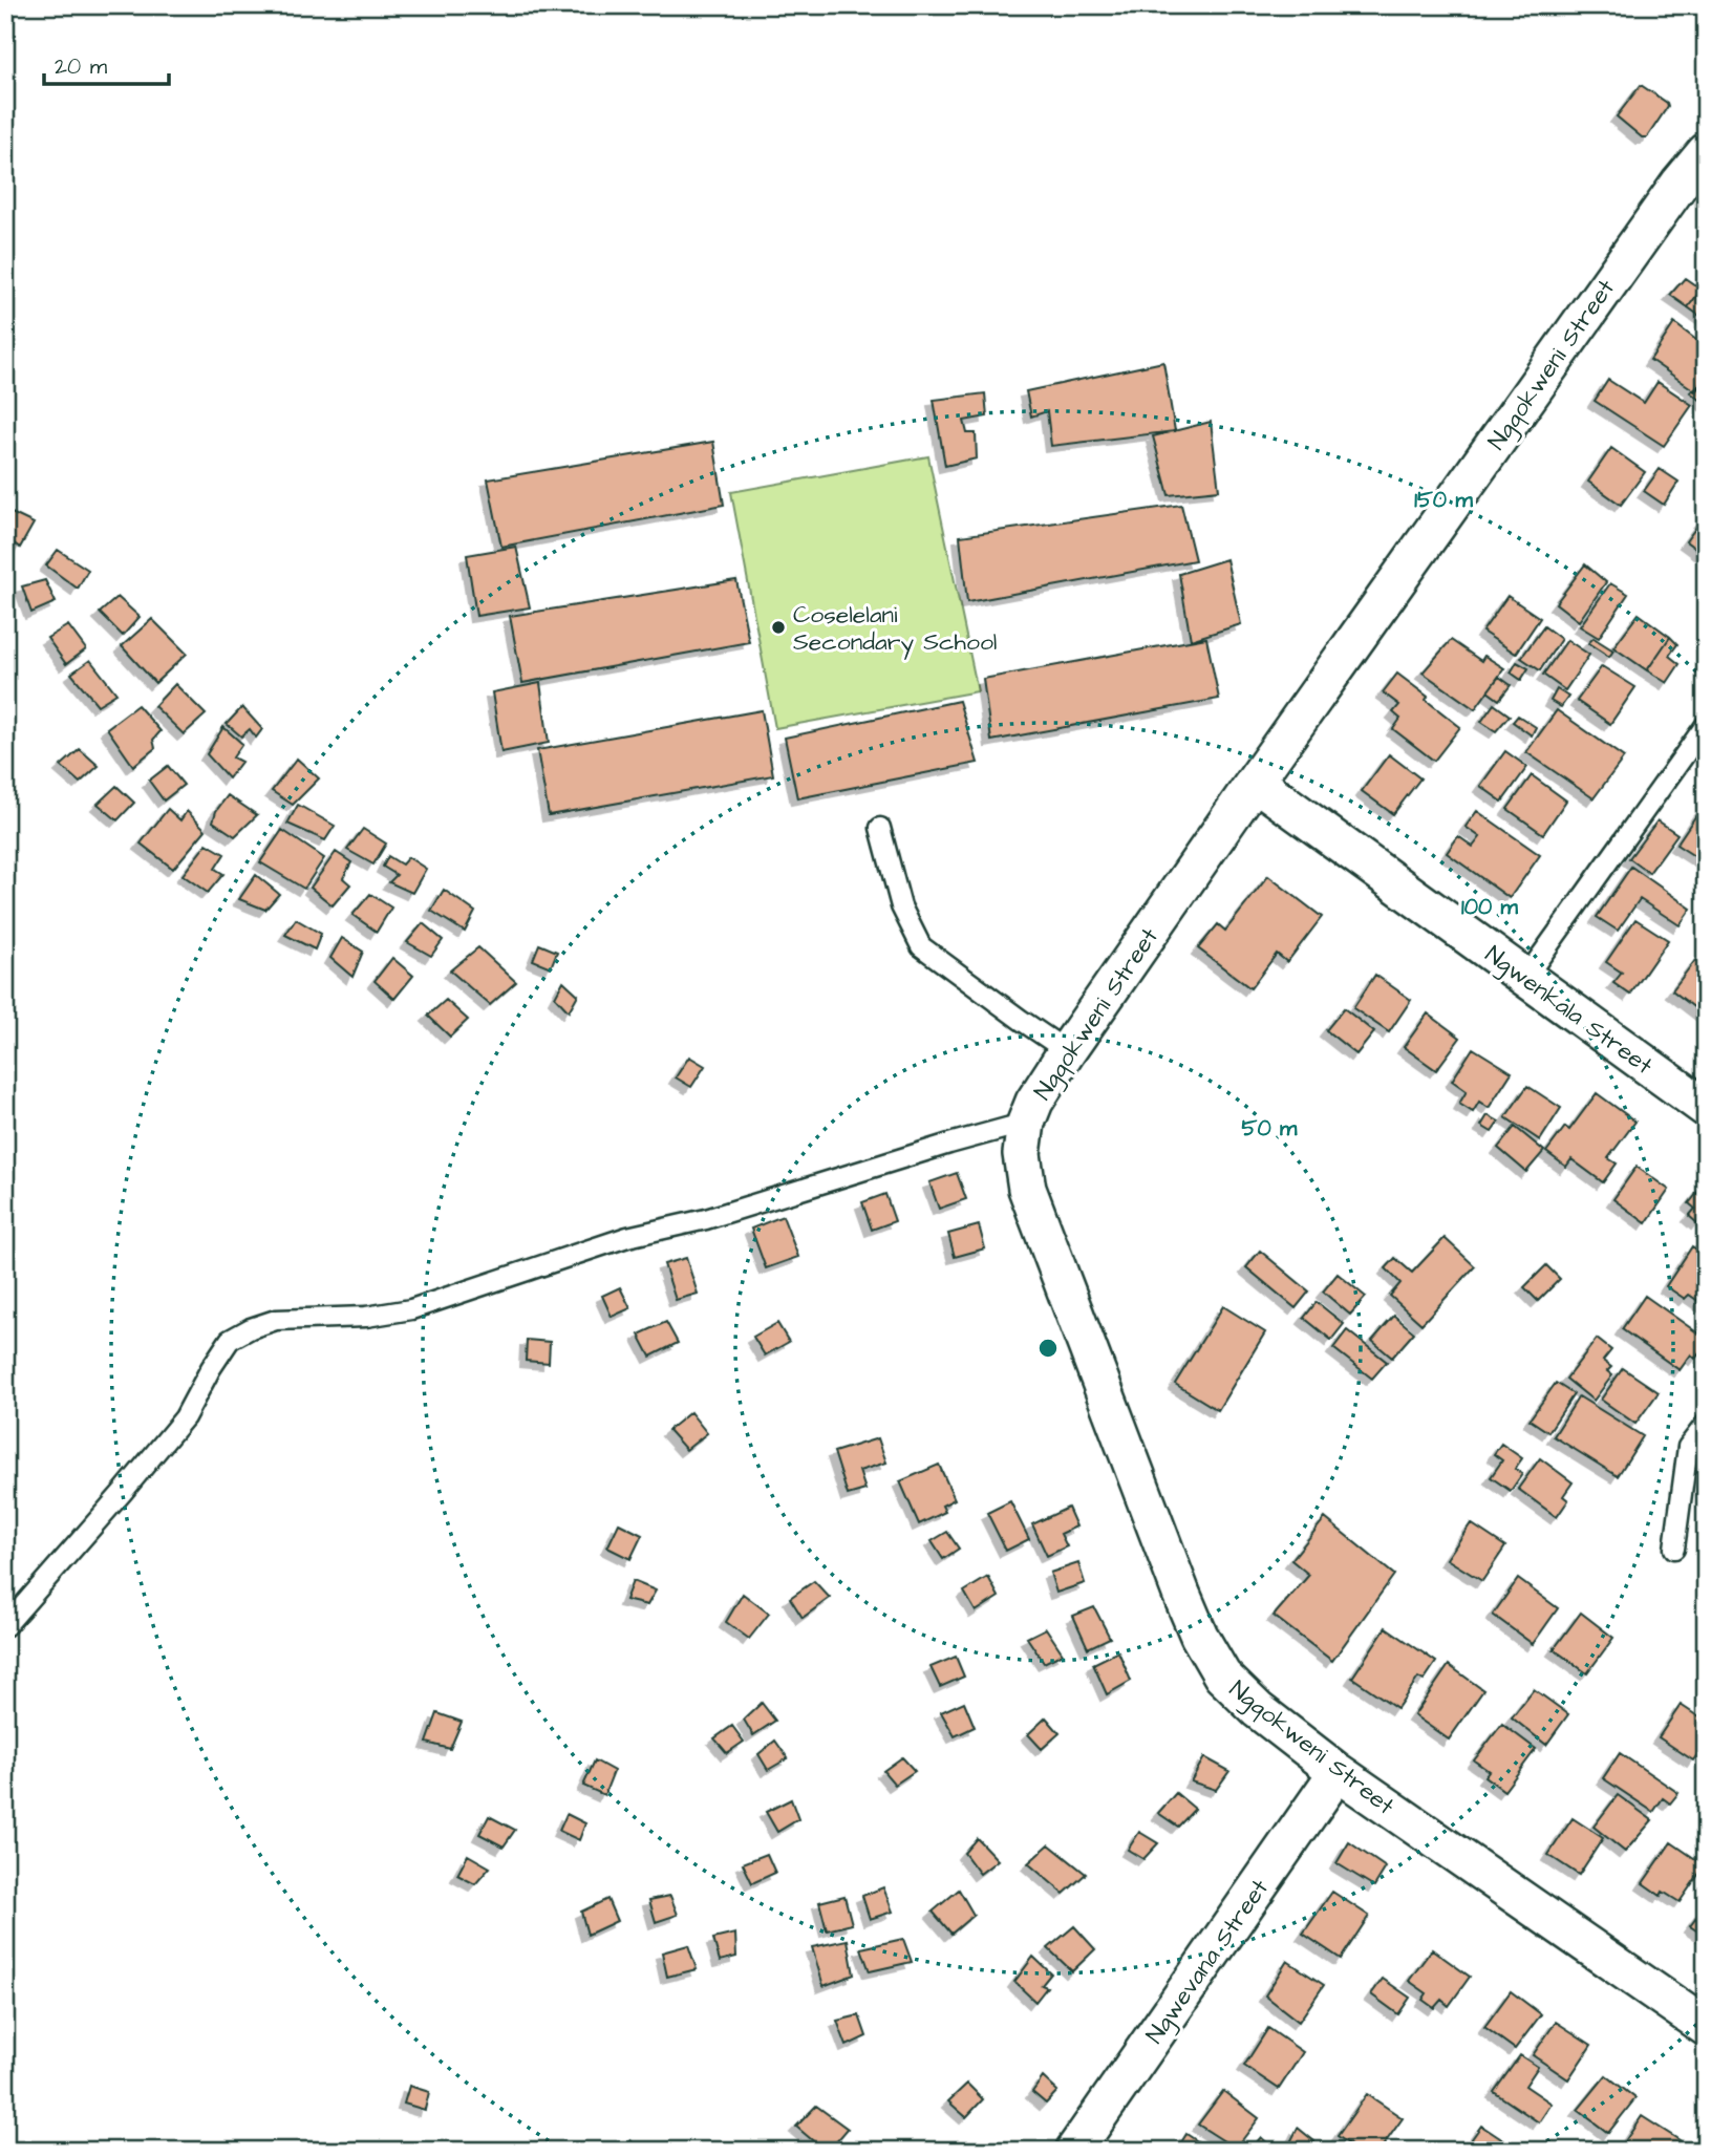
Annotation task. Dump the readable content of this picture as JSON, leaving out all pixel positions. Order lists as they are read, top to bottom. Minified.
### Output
{"streets":{"street":["Ngqokweni Street","Ngwenkala Street","Ngwevana Street"]},"crossings":[["Ngqokweni Street","Ngwenkala Street"],["Ngqokweni Street","Ngwevana Street"]],"places":["Coselelani Secondary School"],"scale_bar":"20 m","rings":["150 m","100 m","50 m"]}
